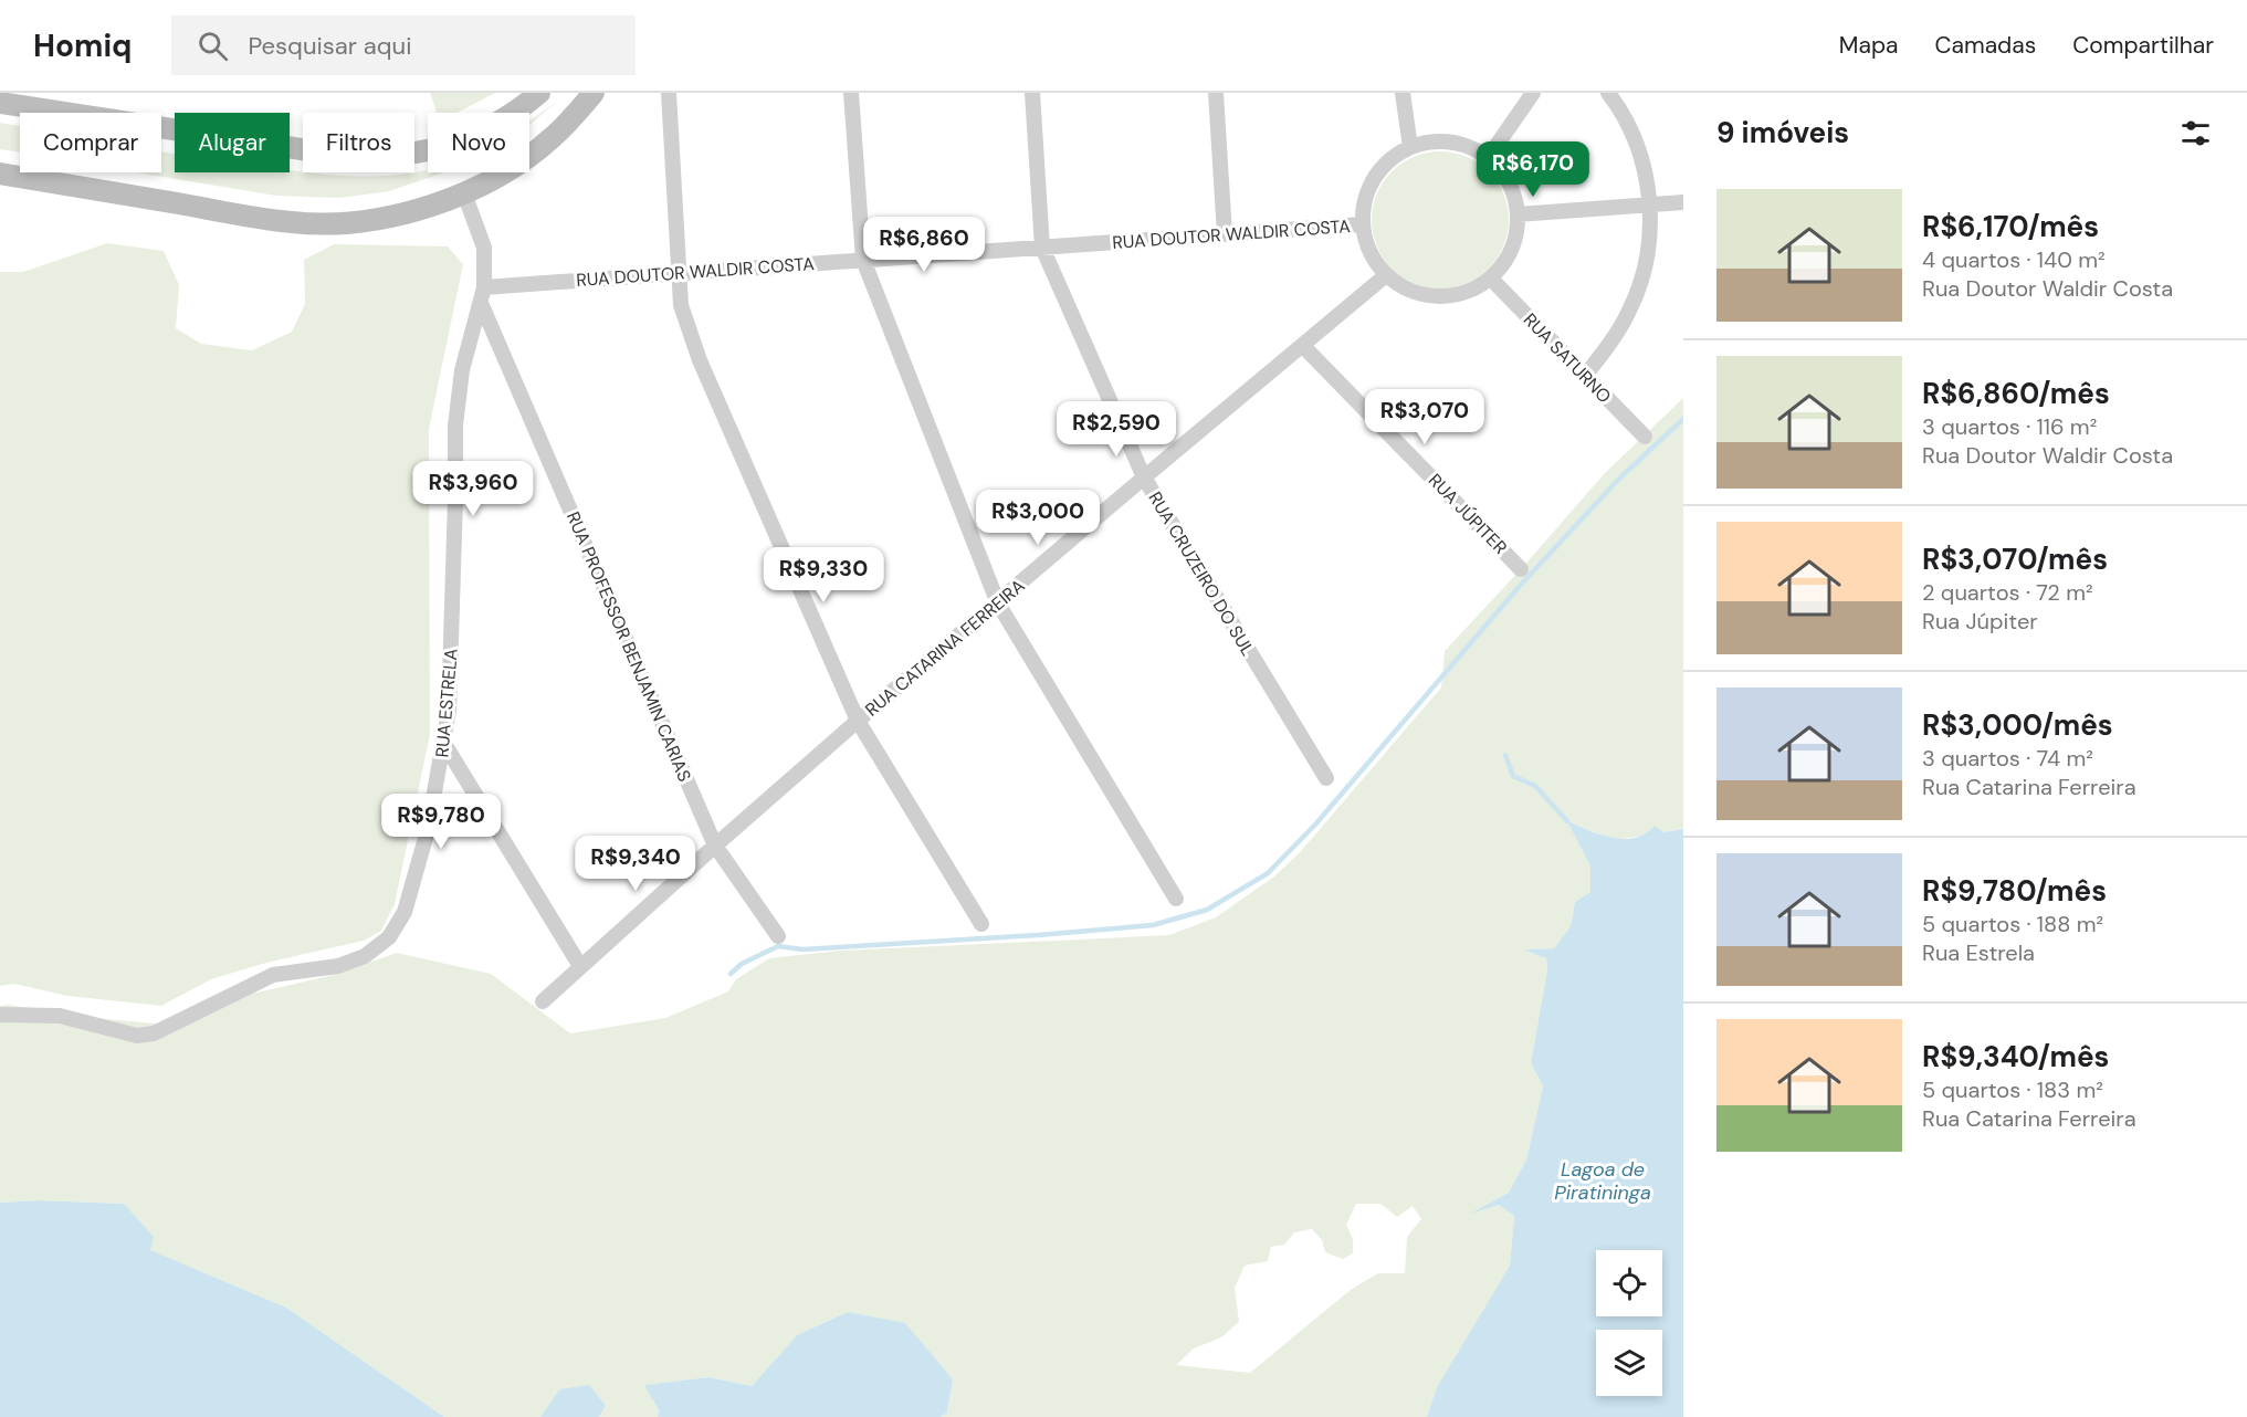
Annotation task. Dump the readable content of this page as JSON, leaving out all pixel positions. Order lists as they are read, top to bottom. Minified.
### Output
{"streets":{"street":["RUA DOUTOR WALDIR COSTA","RUA SATURNO","RUA JÚPITER","RUA CRUZEIRO DO SUL","RUA PROFESSOR BENJAMIN CARIAS","RUA CATARINA FERREIRA","RUA ESTRELA"]},"crossings":[["RUA DOUTOR WALDIR COSTA","RUA SATURNO"],["RUA DOUTOR WALDIR COSTA","RUA CRUZEIRO DO SUL"],["RUA DOUTOR WALDIR COSTA","RUA CATARINA FERREIRA"],["RUA DOUTOR WALDIR COSTA","RUA ESTRELA"],["RUA SATURNO","RUA CATARINA FERREIRA"],["RUA JÚPITER","RUA CATARINA FERREIRA"],["RUA CRUZEIRO DO SUL","RUA CATARINA FERREIRA"],["RUA PROFESSOR BENJAMIN CARIAS","RUA CATARINA FERREIRA"],["RUA PROFESSOR BENJAMIN CARIAS","RUA ESTRELA"]],"water":["Lagoa de Piratininga"],"page":{"header":"Homiq","search":"Pesquisar aqui","nav":["Mapa","Camadas","Compartilhar"],"heading":"9 imóveis","chip":["Comprar","Alugar","Filtros","Novo"],"price":["R$6,170","R$6,860","R$3,070","R$2,590","R$3,960","R$3,000","R$9,330","R$9,780","R$9,340"],"list":[{"name":"R$6,170/mês","note":"4 quartos · 140 m² · Rua Doutor Waldir Costa"},{"name":"R$6,860/mês","note":"3 quartos · 116 m² · Rua Doutor Waldir Costa"},{"name":"R$3,070/mês","note":"2 quartos · 72 m² · Rua Júpiter"},{"name":"R$3,000/mês","note":"3 quartos · 74 m² · Rua Catarina Ferreira"},{"name":"R$9,780/mês","note":"5 quartos · 188 m² · Rua Estrela"},{"name":"R$9,340/mês","note":"5 quartos · 183 m² · Rua Catarina Ferreira"}]}}
